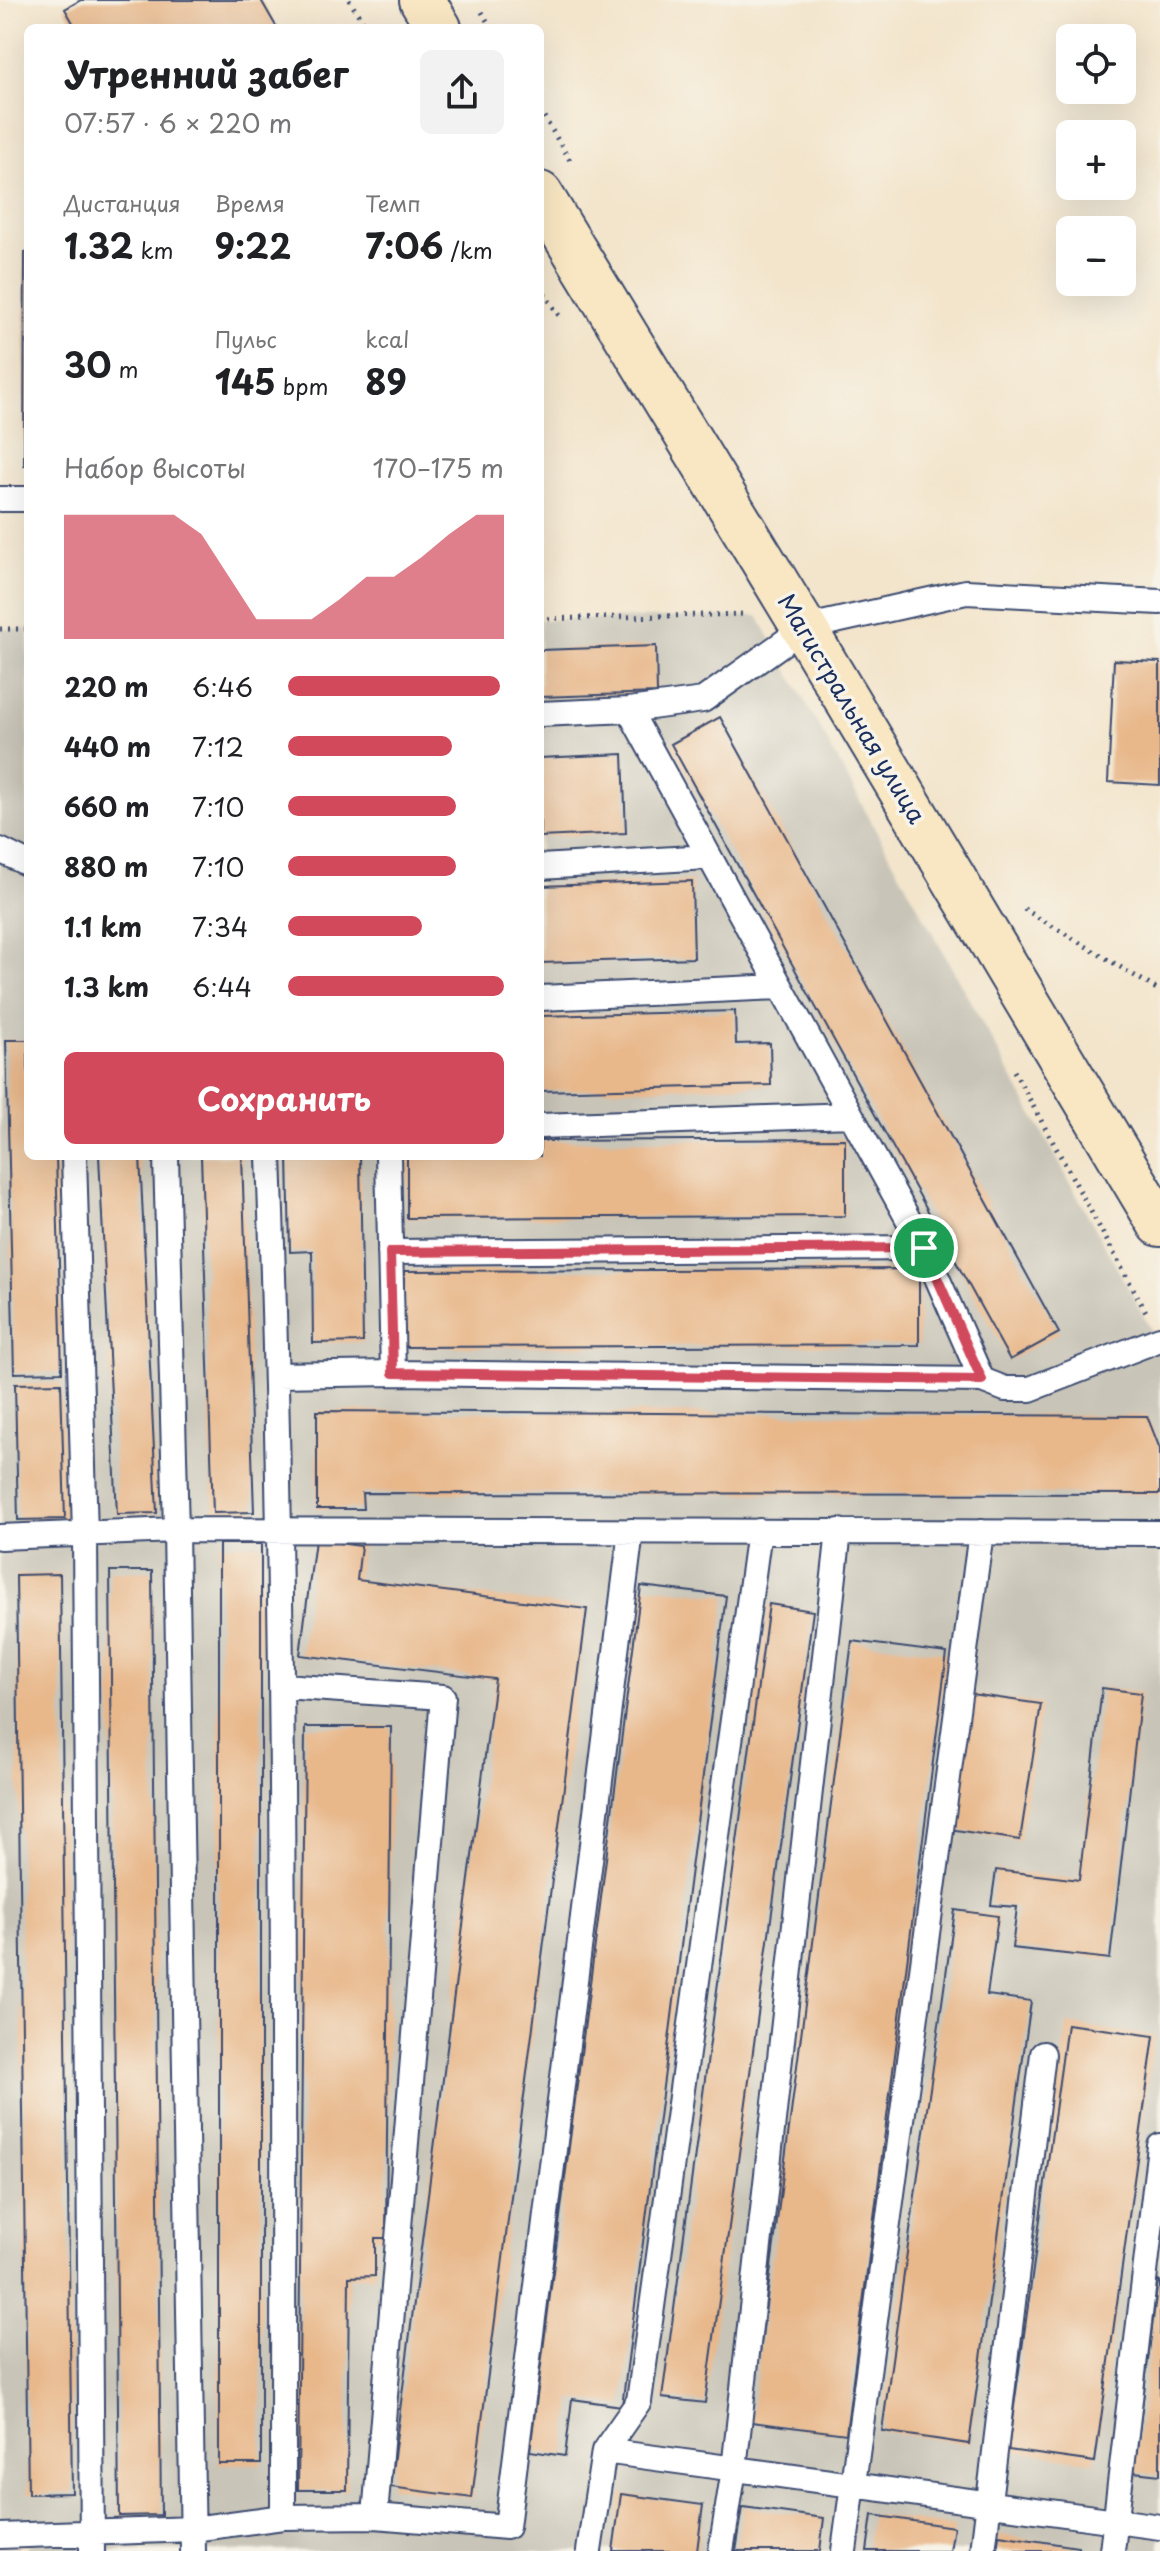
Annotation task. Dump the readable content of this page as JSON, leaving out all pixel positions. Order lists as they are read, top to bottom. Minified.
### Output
{"streets":{"main road":["Магистральная улица"]},"page":{"map_buttons":["+","−"],"heading":["Утренний забег","07:57 · 6 × 220 m"],"stats":[["Дистанция","1.32 km"],["Время","9:22"],["Темп","7:06 /km"],["30 m"],["Пульс","145 bpm"],["kcal","89"]],"chart":["Набор высоты","170–175 m"],"list":[{"name":"220 m","note":"6:46"},{"name":"440 m","note":"7:12"},{"name":"660 m","note":"7:10"},{"name":"880 m","note":"7:10"},{"name":"1.1 km","note":"7:34"},{"name":"1.3 km","note":"6:44"}],"buttons":"Сохранить"}}
